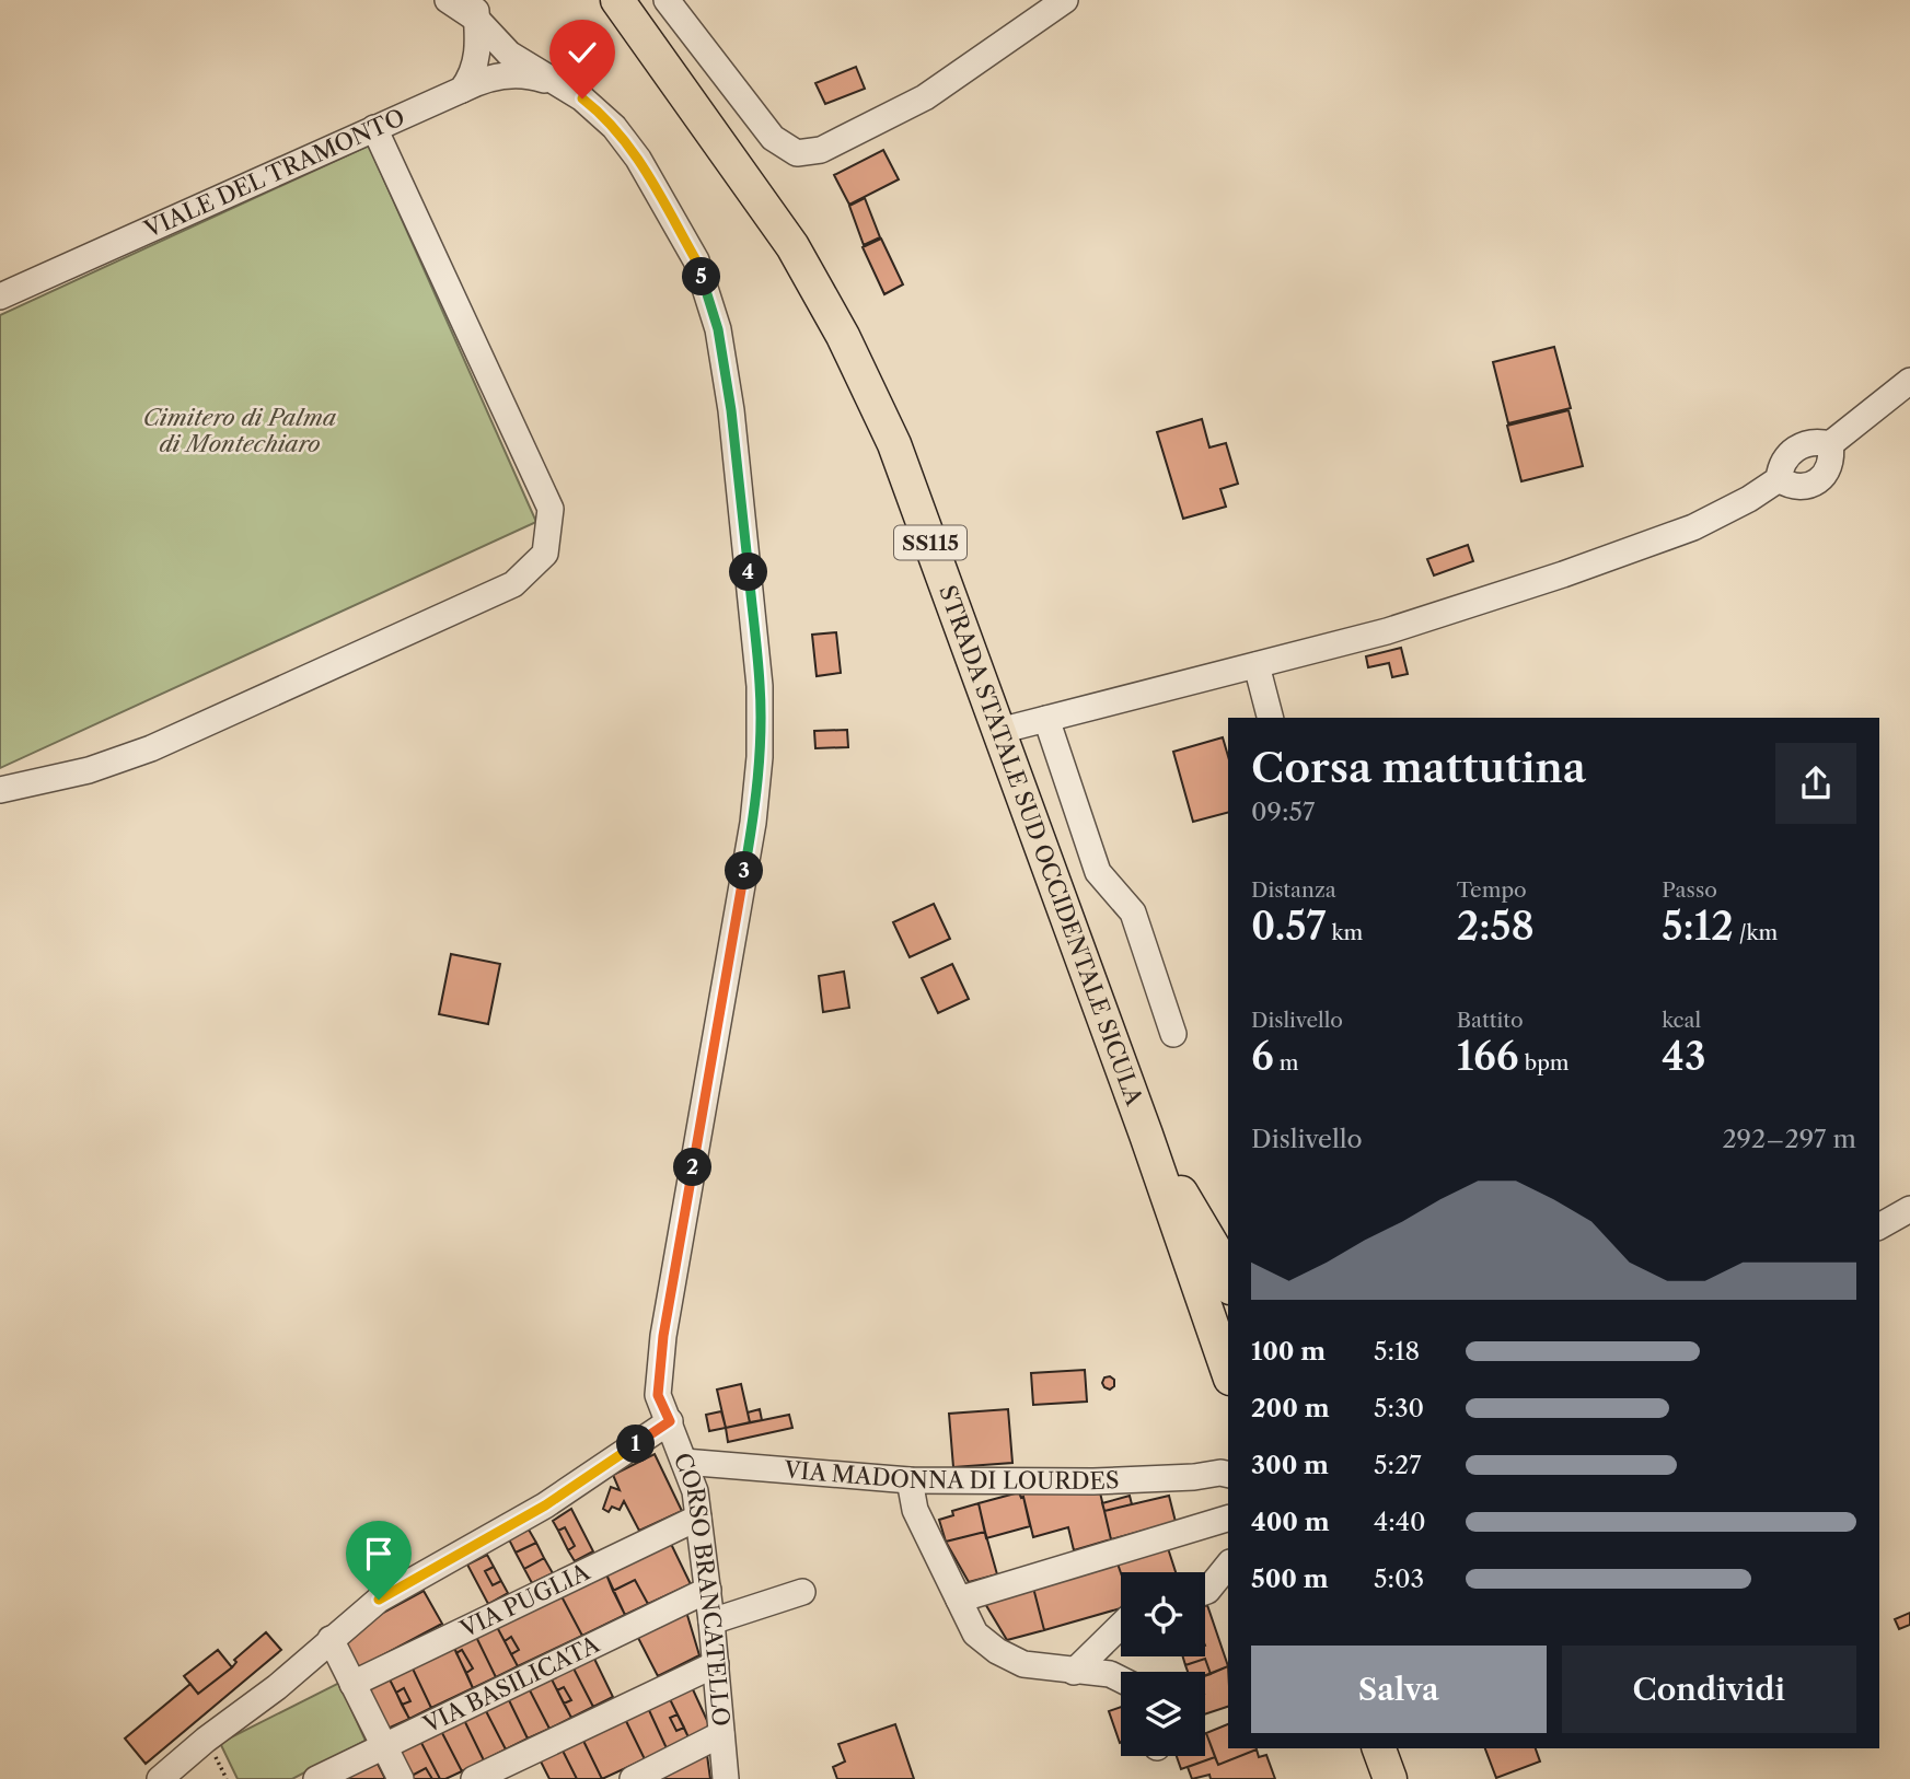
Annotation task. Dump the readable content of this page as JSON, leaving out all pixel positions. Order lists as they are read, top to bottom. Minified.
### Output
{"streets":{"main road":["SS115","STRADA STATALE SUD OCCIDENTALE SICULA"],"street":["VIALE DEL TRAMONTO","VIA MADONNA DI LOURDES","CORSO BRANCATELLO","VIA PUGLIA","VIA BASILICATA"]},"crossings":[["VIALE DEL TRAMONTO","CORSO BRANCATELLO"],["VIA MADONNA DI LOURDES","CORSO BRANCATELLO"],["CORSO BRANCATELLO","VIA PUGLIA"],["CORSO BRANCATELLO","VIA BASILICATA"]],"parks":["Cimitero di Palma di Montechiaro"],"page":{"pins":["5","4","3","2","1"],"heading":["Corsa mattutina","09:57"],"stats":[["Distanza","0.57 km"],["Tempo","2:58"],["Passo","5:12 /km"],["Dislivello","6 m"],["Battito","166 bpm"],["kcal","43"]],"chart":["Dislivello","292–297 m"],"list":[{"name":"100 m","note":"5:18"},{"name":"200 m","note":"5:30"},{"name":"300 m","note":"5:27"},{"name":"400 m","note":"4:40"},{"name":"500 m","note":"5:03"}],"buttons":["Salva","Condividi"]}}
